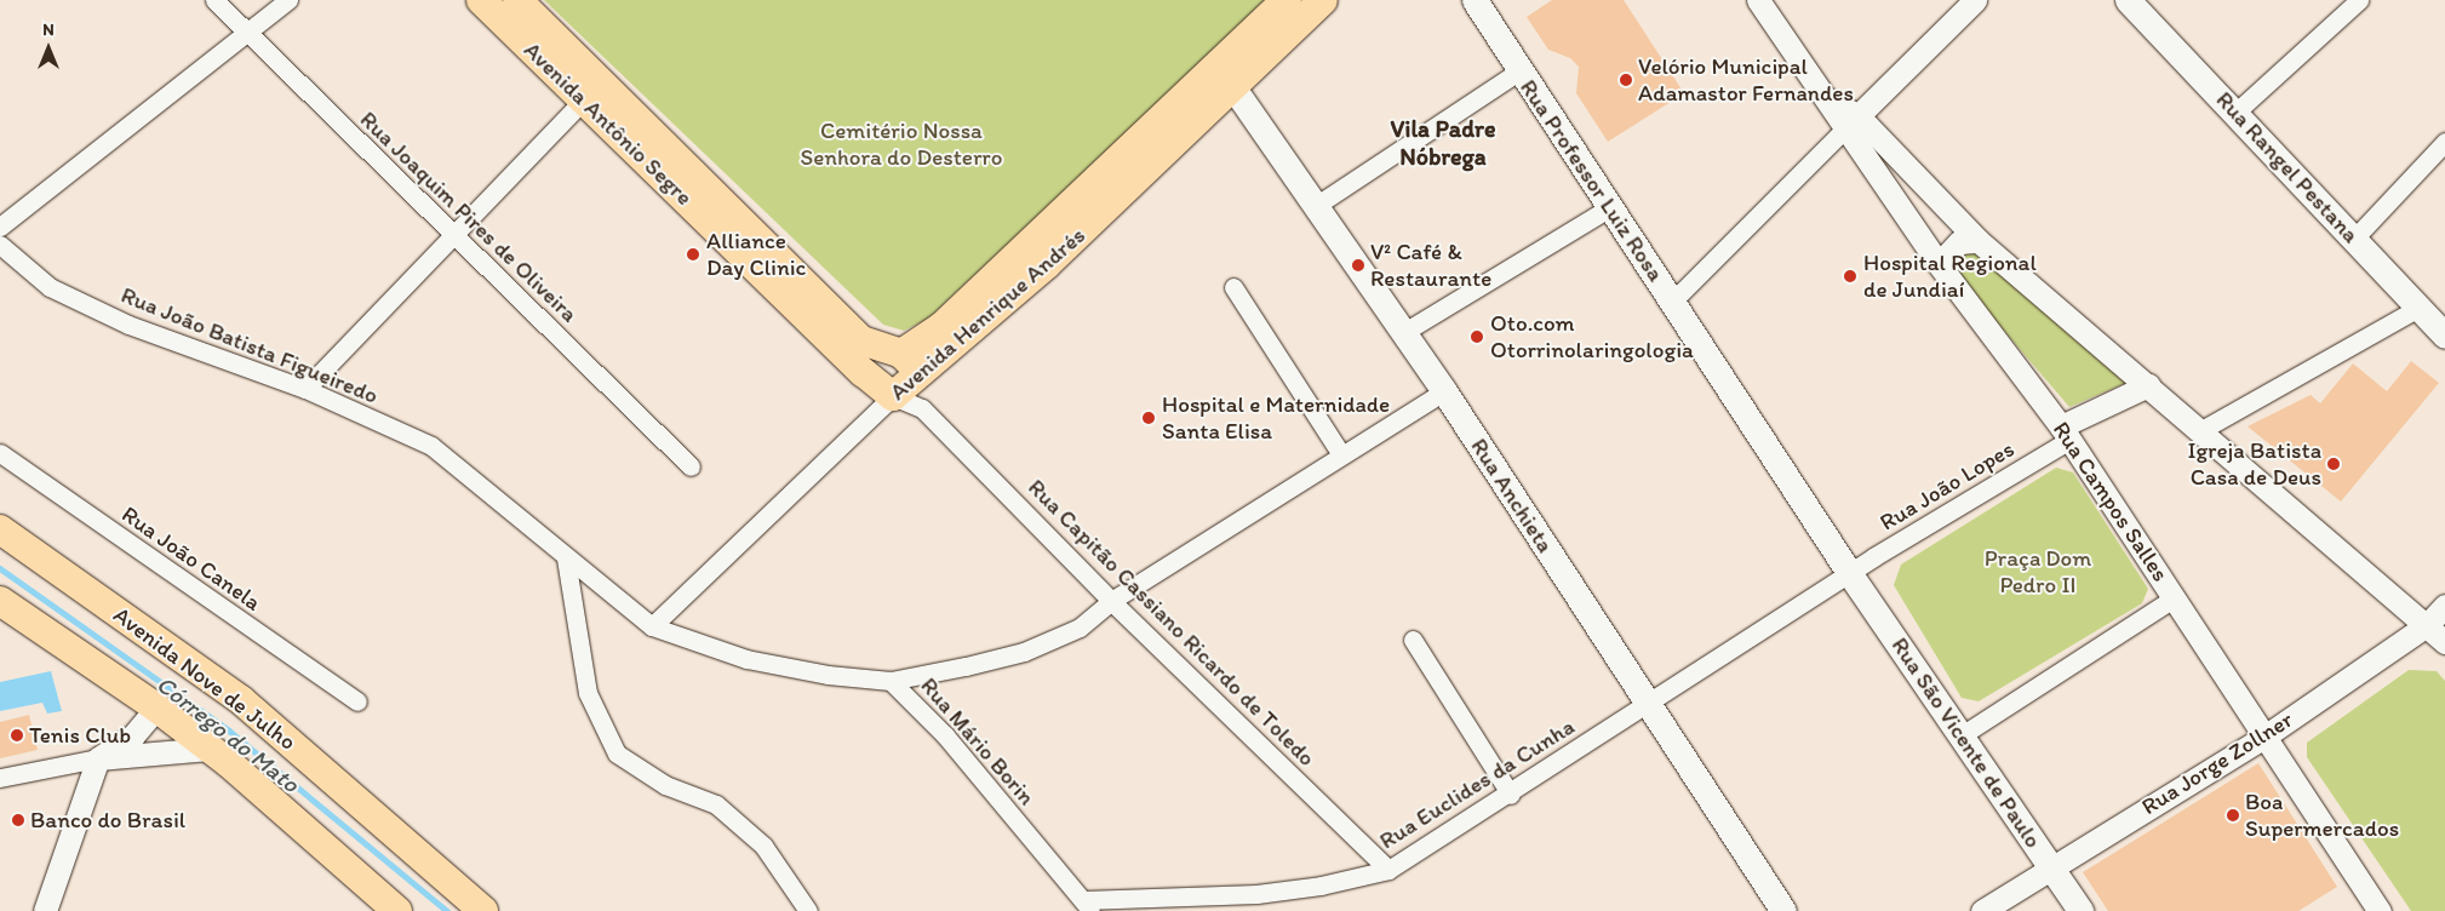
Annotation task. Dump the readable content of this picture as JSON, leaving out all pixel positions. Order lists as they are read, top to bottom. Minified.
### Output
{"streets":{"main road":["Avenida Antônio Segre","Rua Rangel Pestana","Rua Professor Luiz Rosa","Avenida Henrique Andrés","Rua Anchieta","Avenida Nove de Julho","Rua São Vicente de Paulo"],"street":["Rua Joaquim Pires de Oliveira","Rua João Batista Figueiredo","Rua João Lopes","Rua Campos Salles","Rua João Canela","Rua Capitão Cassiano Ricardo de Toledo","Rua Mário Borin","Rua Jorge Zollner","Rua Euclides da Cunha"]},"crossings":[["Avenida Antônio Segre","Avenida Henrique Andrés"],["Avenida Antônio Segre","Rua Capitão Cassiano Ricardo de Toledo"],["Rua Professor Luiz Rosa","Rua João Lopes"],["Rua Professor Luiz Rosa","Rua São Vicente de Paulo"],["Rua Professor Luiz Rosa","Rua Euclides da Cunha"],["Avenida Henrique Andrés","Rua João Batista Figueiredo"],["Avenida Henrique Andrés","Rua Anchieta"],["Avenida Henrique Andrés","Rua Capitão Cassiano Ricardo de Toledo"],["Avenida Henrique Andrés","Rua Mário Borin"],["Rua João Batista Figueiredo","Rua Mário Borin"],["Rua João Lopes","Rua Campos Salles"],["Rua João Lopes","Rua São Vicente de Paulo"],["Rua João Lopes","Rua Euclides da Cunha"],["Rua Anchieta","Rua Euclides da Cunha"],["Rua Campos Salles","Rua Jorge Zollner"],["Rua Capitão Cassiano Ricardo de Toledo","Rua Euclides da Cunha"],["Rua Mário Borin","Rua Euclides da Cunha"],["Rua São Vicente de Paulo","Rua Jorge Zollner"],["Rua São Vicente de Paulo","Rua Euclides da Cunha"]],"districts":["Vila Padre Nóbrega"],"water":["Córrego do Mato"],"parks":["Cemitério Nossa Senhora do Desterro","Praça Dom Pedro II"],"places":["Velório Municipal Adamastor Fernandes","Alliance Day Clinic","V² Café & Restaurante","Hospital Regional de Jundiaí","Oto.com Otorrinolaringologia","Hospital e Maternidade Santa Elisa","Igreja Batista Casa de Deus","Tenis Club","Boa Supermercados","Banco do Brasil"],"north":"top"}
